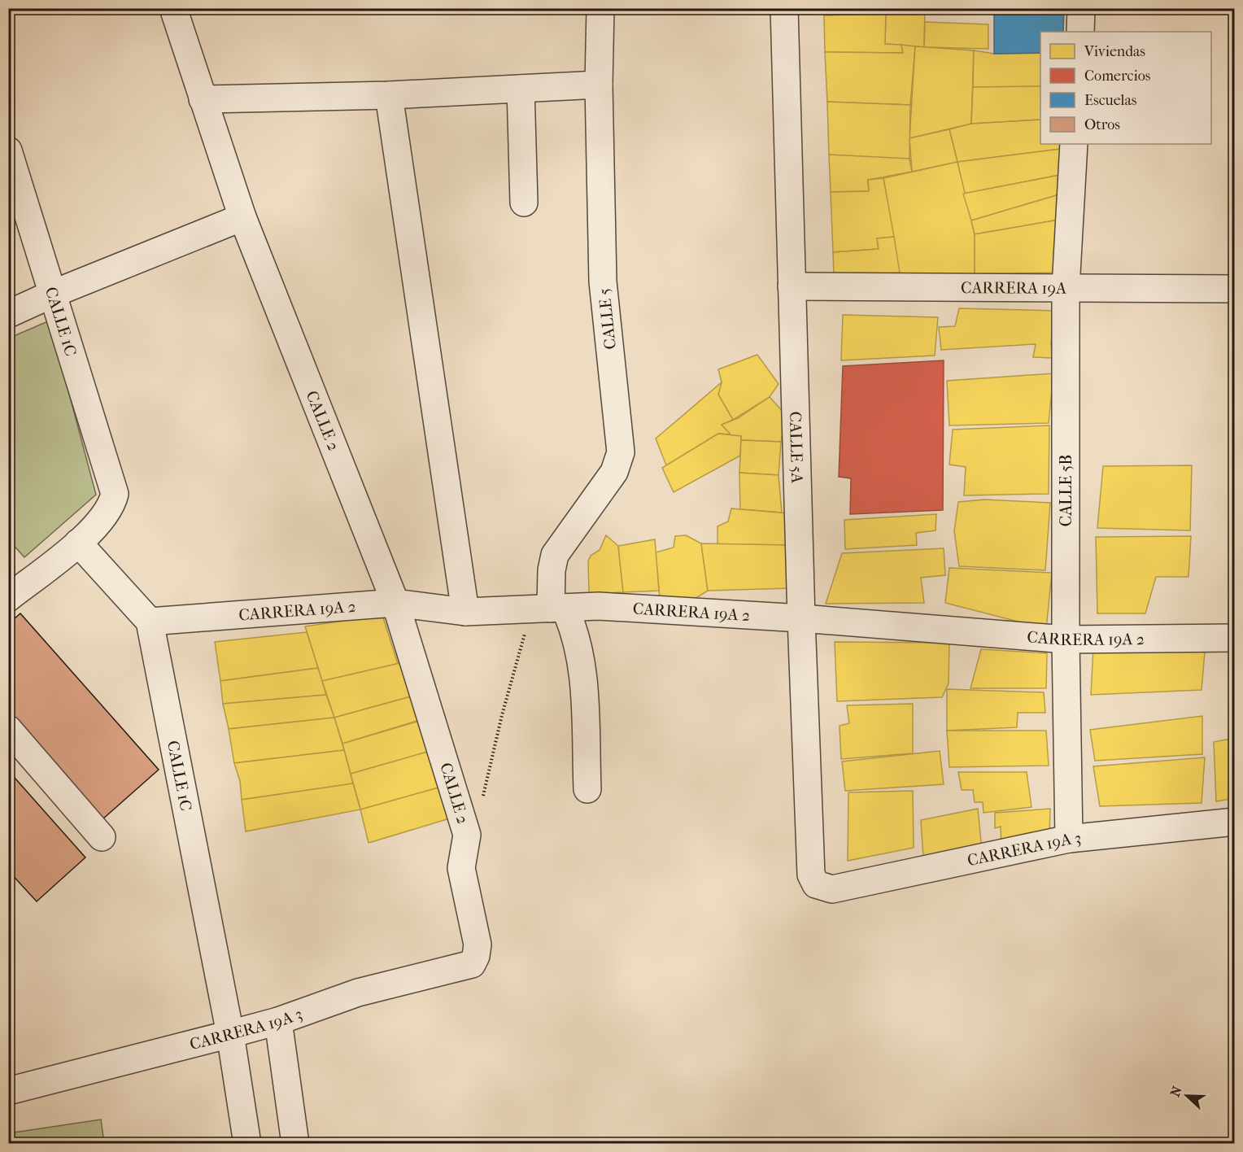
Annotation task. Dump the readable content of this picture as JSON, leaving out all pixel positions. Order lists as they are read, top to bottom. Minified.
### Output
{"streets":{"street":["CARRERA 19A","CALLE 5","CALLE 1C","CALLE 2","CALLE 5A","CALLE 5B","CARRERA 19A 2","CARRERA 19A 3"]},"crossings":[["CARRERA 19A","CALLE 5A"],["CARRERA 19A","CALLE 5B"],["CALLE 5","CARRERA 19A 2"],["CALLE 1C","CARRERA 19A 2"],["CALLE 1C","CARRERA 19A 3"],["CALLE 2","CARRERA 19A 2"],["CALLE 2","CARRERA 19A 3"],["CALLE 5A","CARRERA 19A 2"],["CALLE 5A","CARRERA 19A 3"],["CALLE 5B","CARRERA 19A 2"],["CALLE 5B","CARRERA 19A 3"]],"legend":["Viviendas","Comercios","Escuelas","Otros"],"north":"left"}
